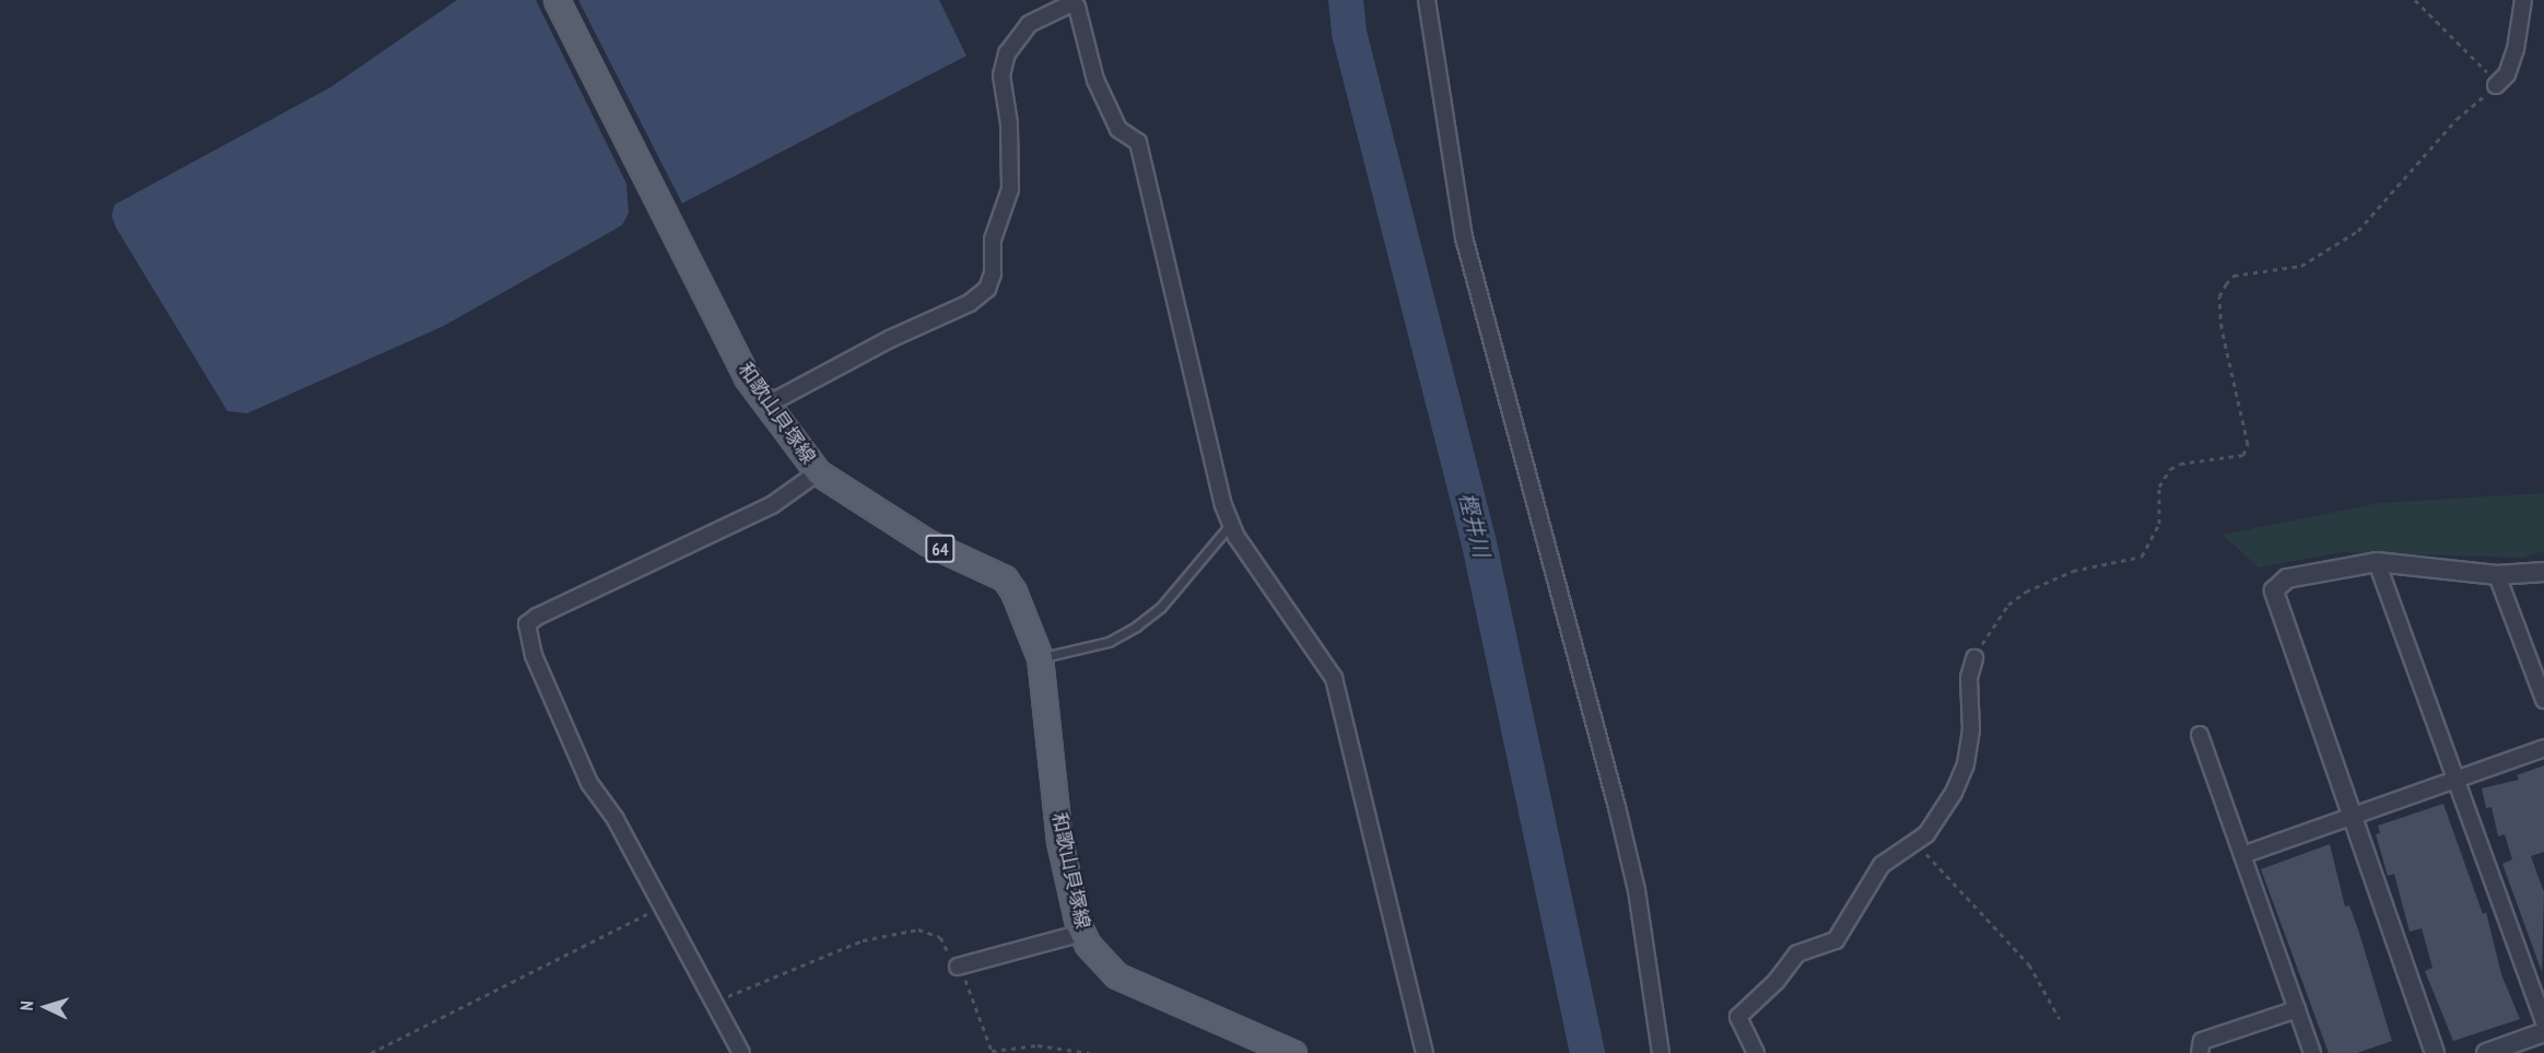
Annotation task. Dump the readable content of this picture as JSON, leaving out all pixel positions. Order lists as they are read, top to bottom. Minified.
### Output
{"streets":{"main road":["和歌山貝塚線","64"]},"water":["樫井川"],"north":"left"}
